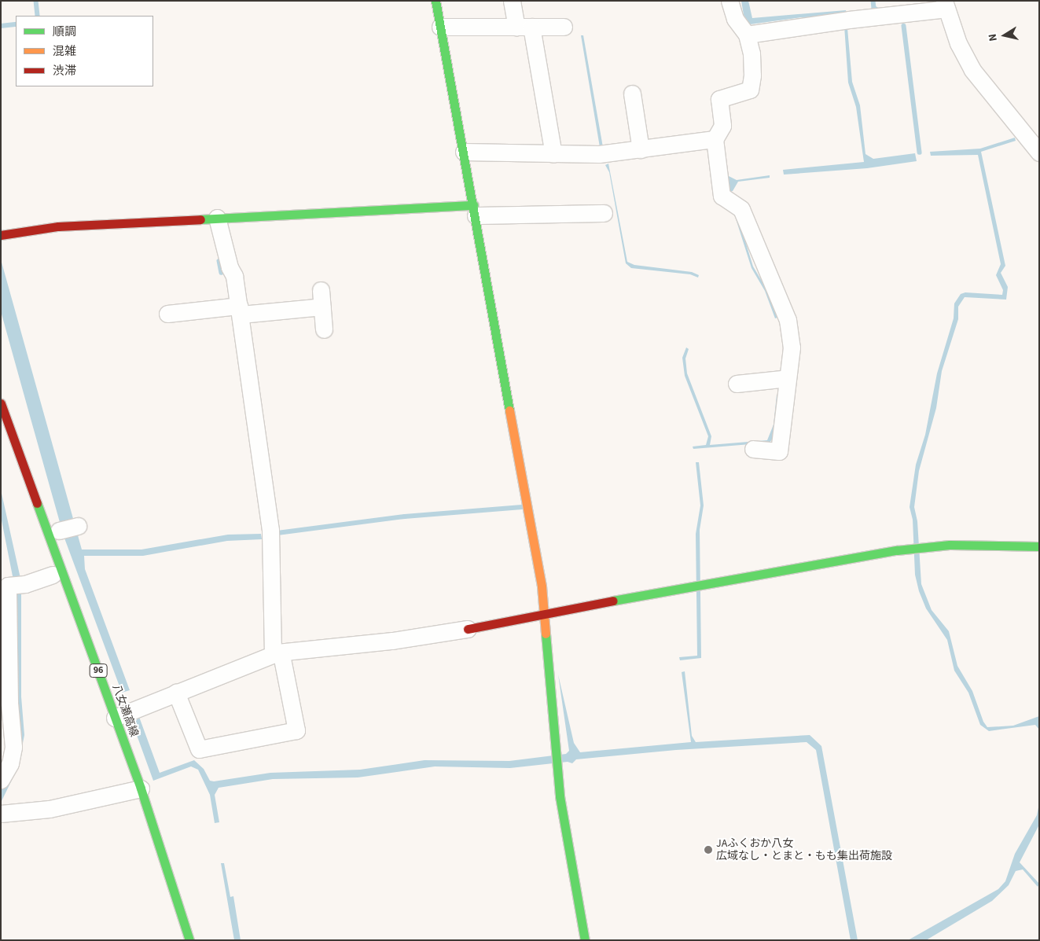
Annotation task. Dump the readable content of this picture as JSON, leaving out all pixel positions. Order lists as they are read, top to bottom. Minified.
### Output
{"streets":{"street":["96","八女瀬高線"]},"places":["JAふくおか八女 広域なし・とまと・もも集出荷施設"],"legend":["順調","混雑","渋滞"],"north":"left"}
